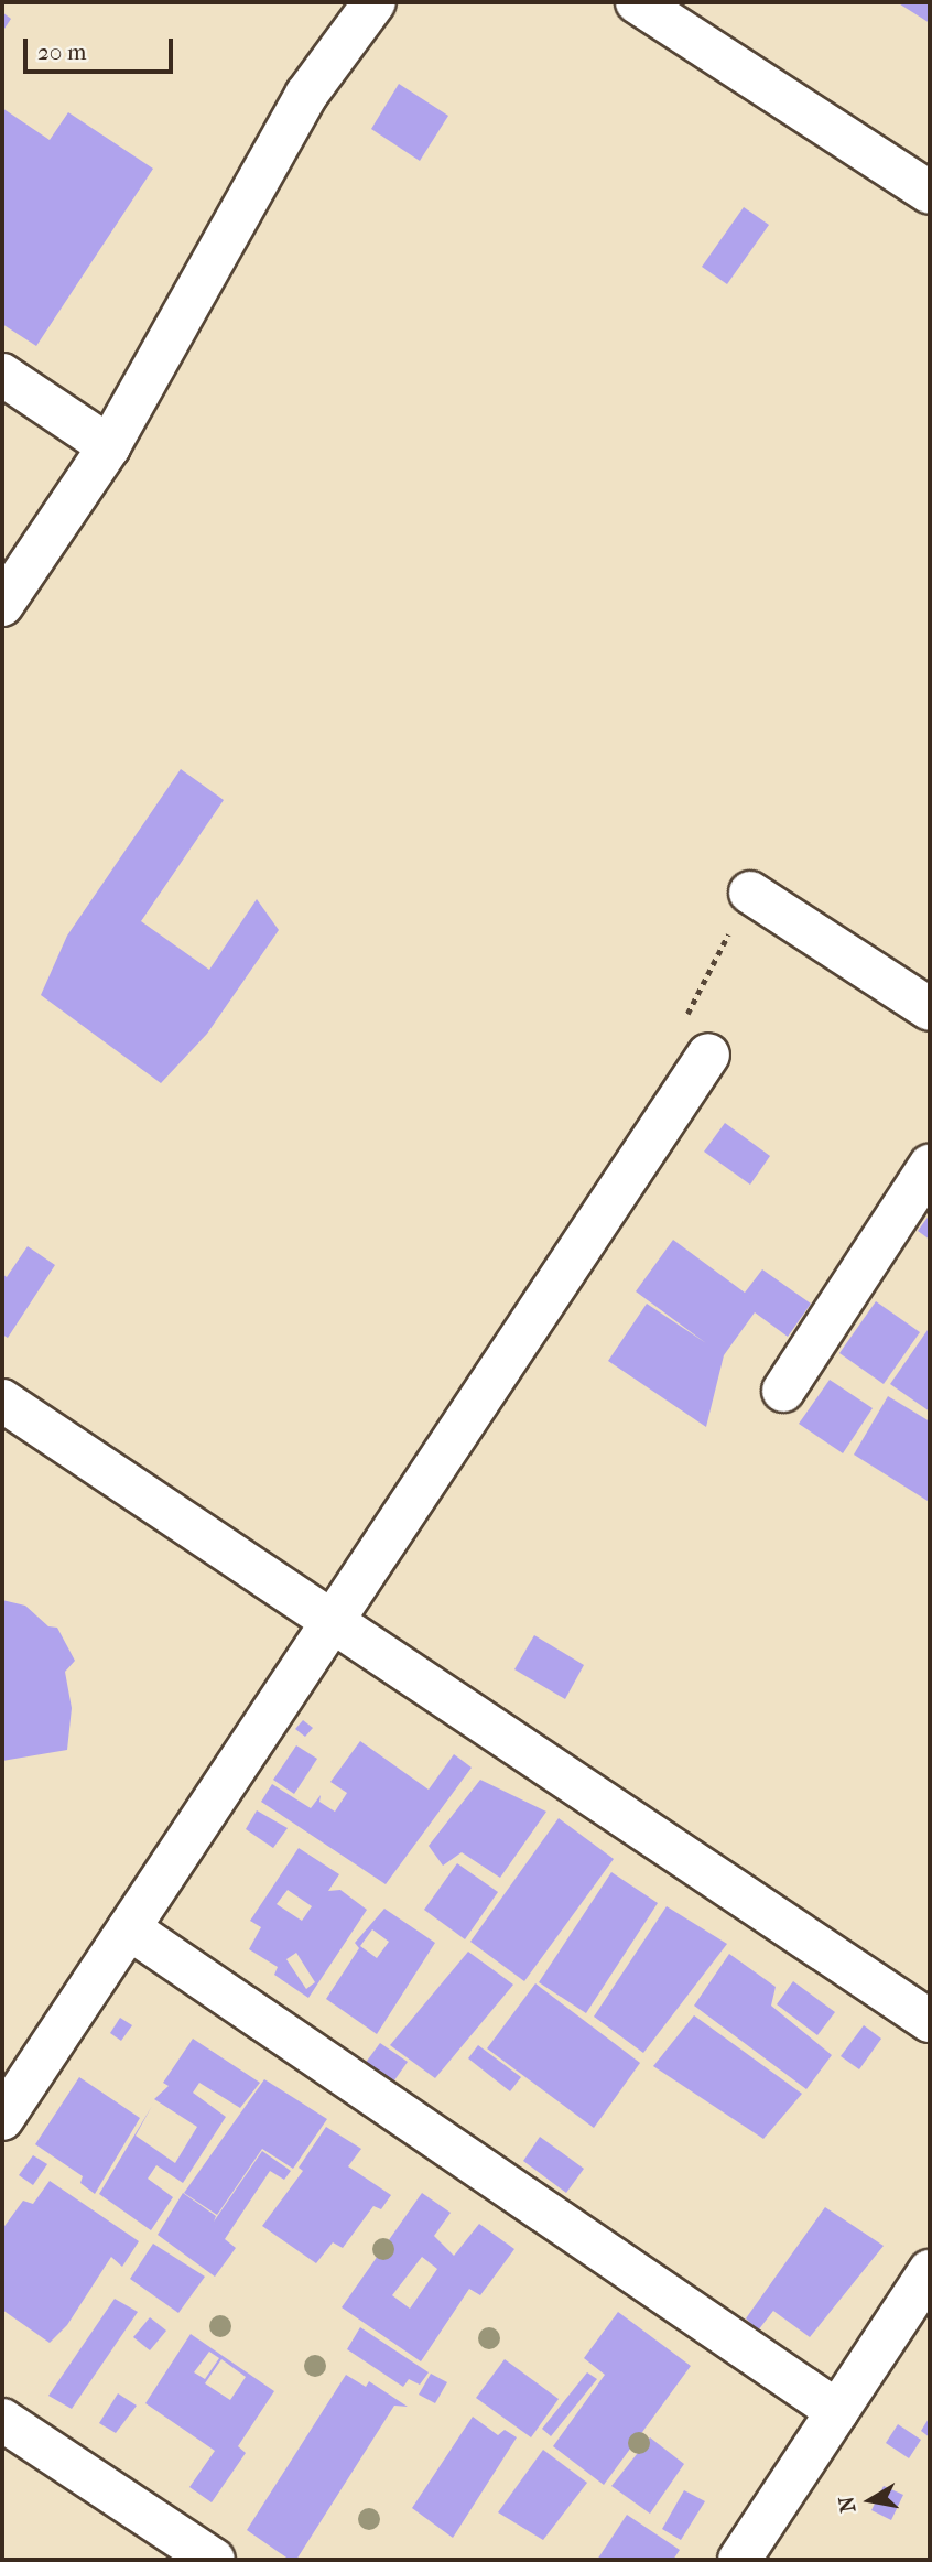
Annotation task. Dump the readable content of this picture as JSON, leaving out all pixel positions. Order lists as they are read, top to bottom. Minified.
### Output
{"scale_bar":"20 m","north":"left"}
